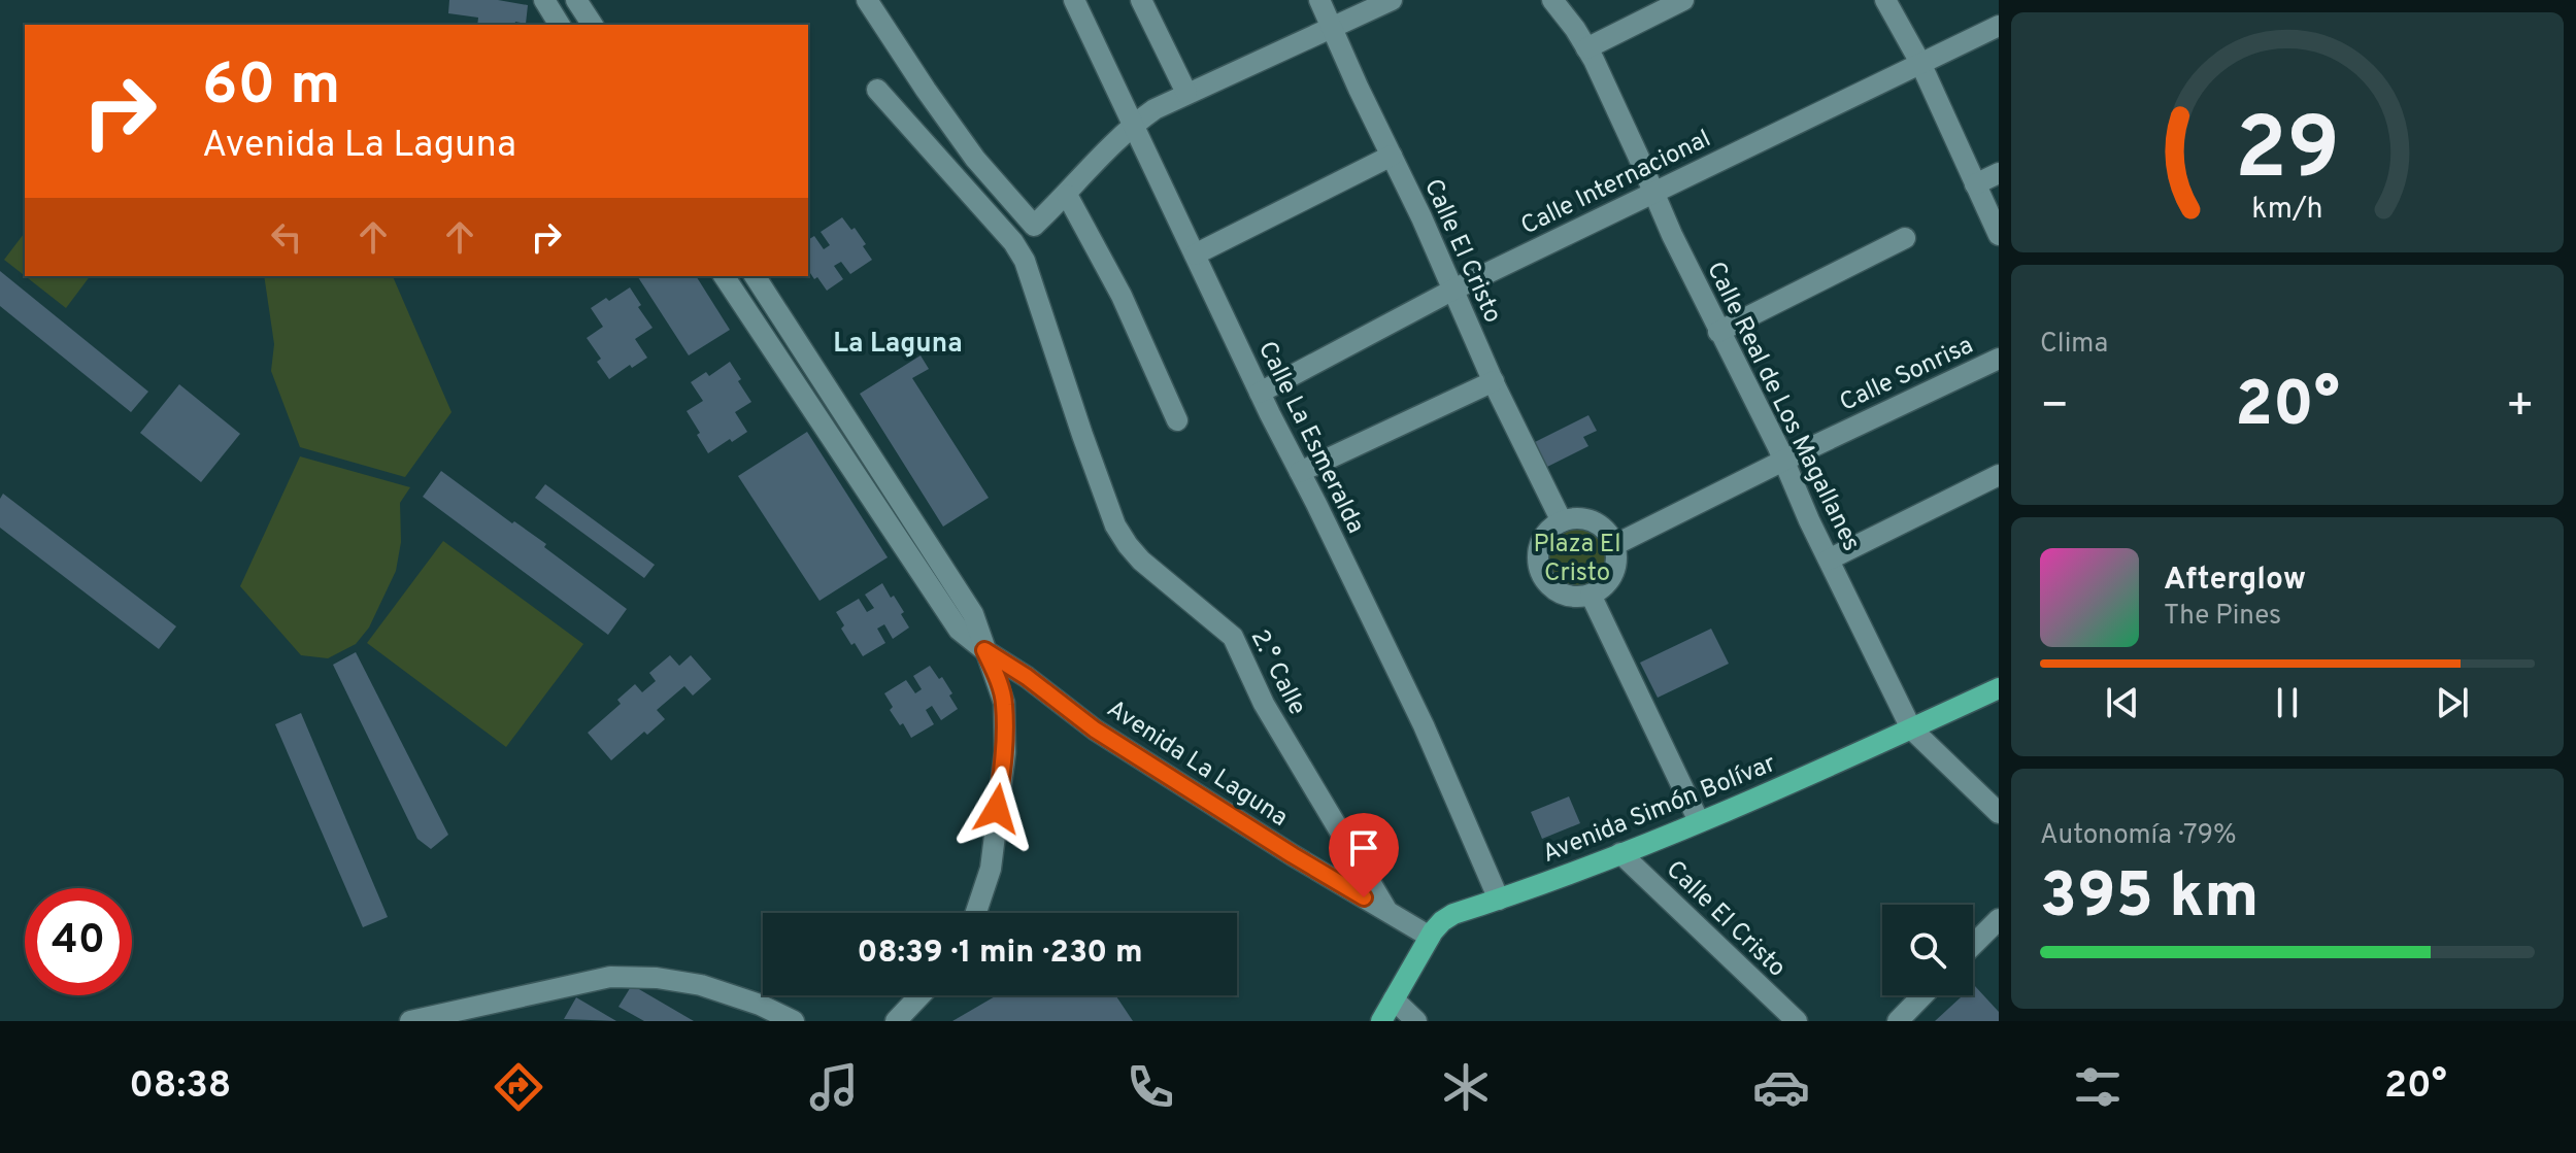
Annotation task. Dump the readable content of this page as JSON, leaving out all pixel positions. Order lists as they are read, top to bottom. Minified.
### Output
{"streets":{"main road":["Avenida Simón Bolívar"],"street":["Calle Internacional","Calle El Cristo","Calle Sonrisa","Calle Real de Los Magallanes","Calle La Esmeralda","2.° Calle","Avenida La Laguna"]},"crossings":[["Calle Internacional","Calle El Cristo"],["Calle Internacional","Calle Real de Los Magallanes"],["Calle Internacional","Calle La Esmeralda"],["Calle El Cristo","Calle Sonrisa"],["Calle El Cristo","Avenida Simón Bolívar"],["Calle Sonrisa","Calle Real de Los Magallanes"],["Calle Real de Los Magallanes","Avenida Simón Bolívar"],["Calle La Esmeralda","Avenida Simón Bolívar"],["2.° Calle","Avenida La Laguna"],["Avenida La Laguna","Avenida Simón Bolívar"]],"districts":["La Laguna"],"parks":["Plaza El Cristo"],"page":{"turn":["60 m","Avenida La Laguna"],"tile":["Clima",["Autonomía · 79%","395 km"]],"heat":["−","20°","+"],"song":["Afterglow","The Pines"],"limit":"40","trip":"08:39 · 1 min · 230 m","tabs":["08:38","20°"],"gauge":["29","km/h"]}}
